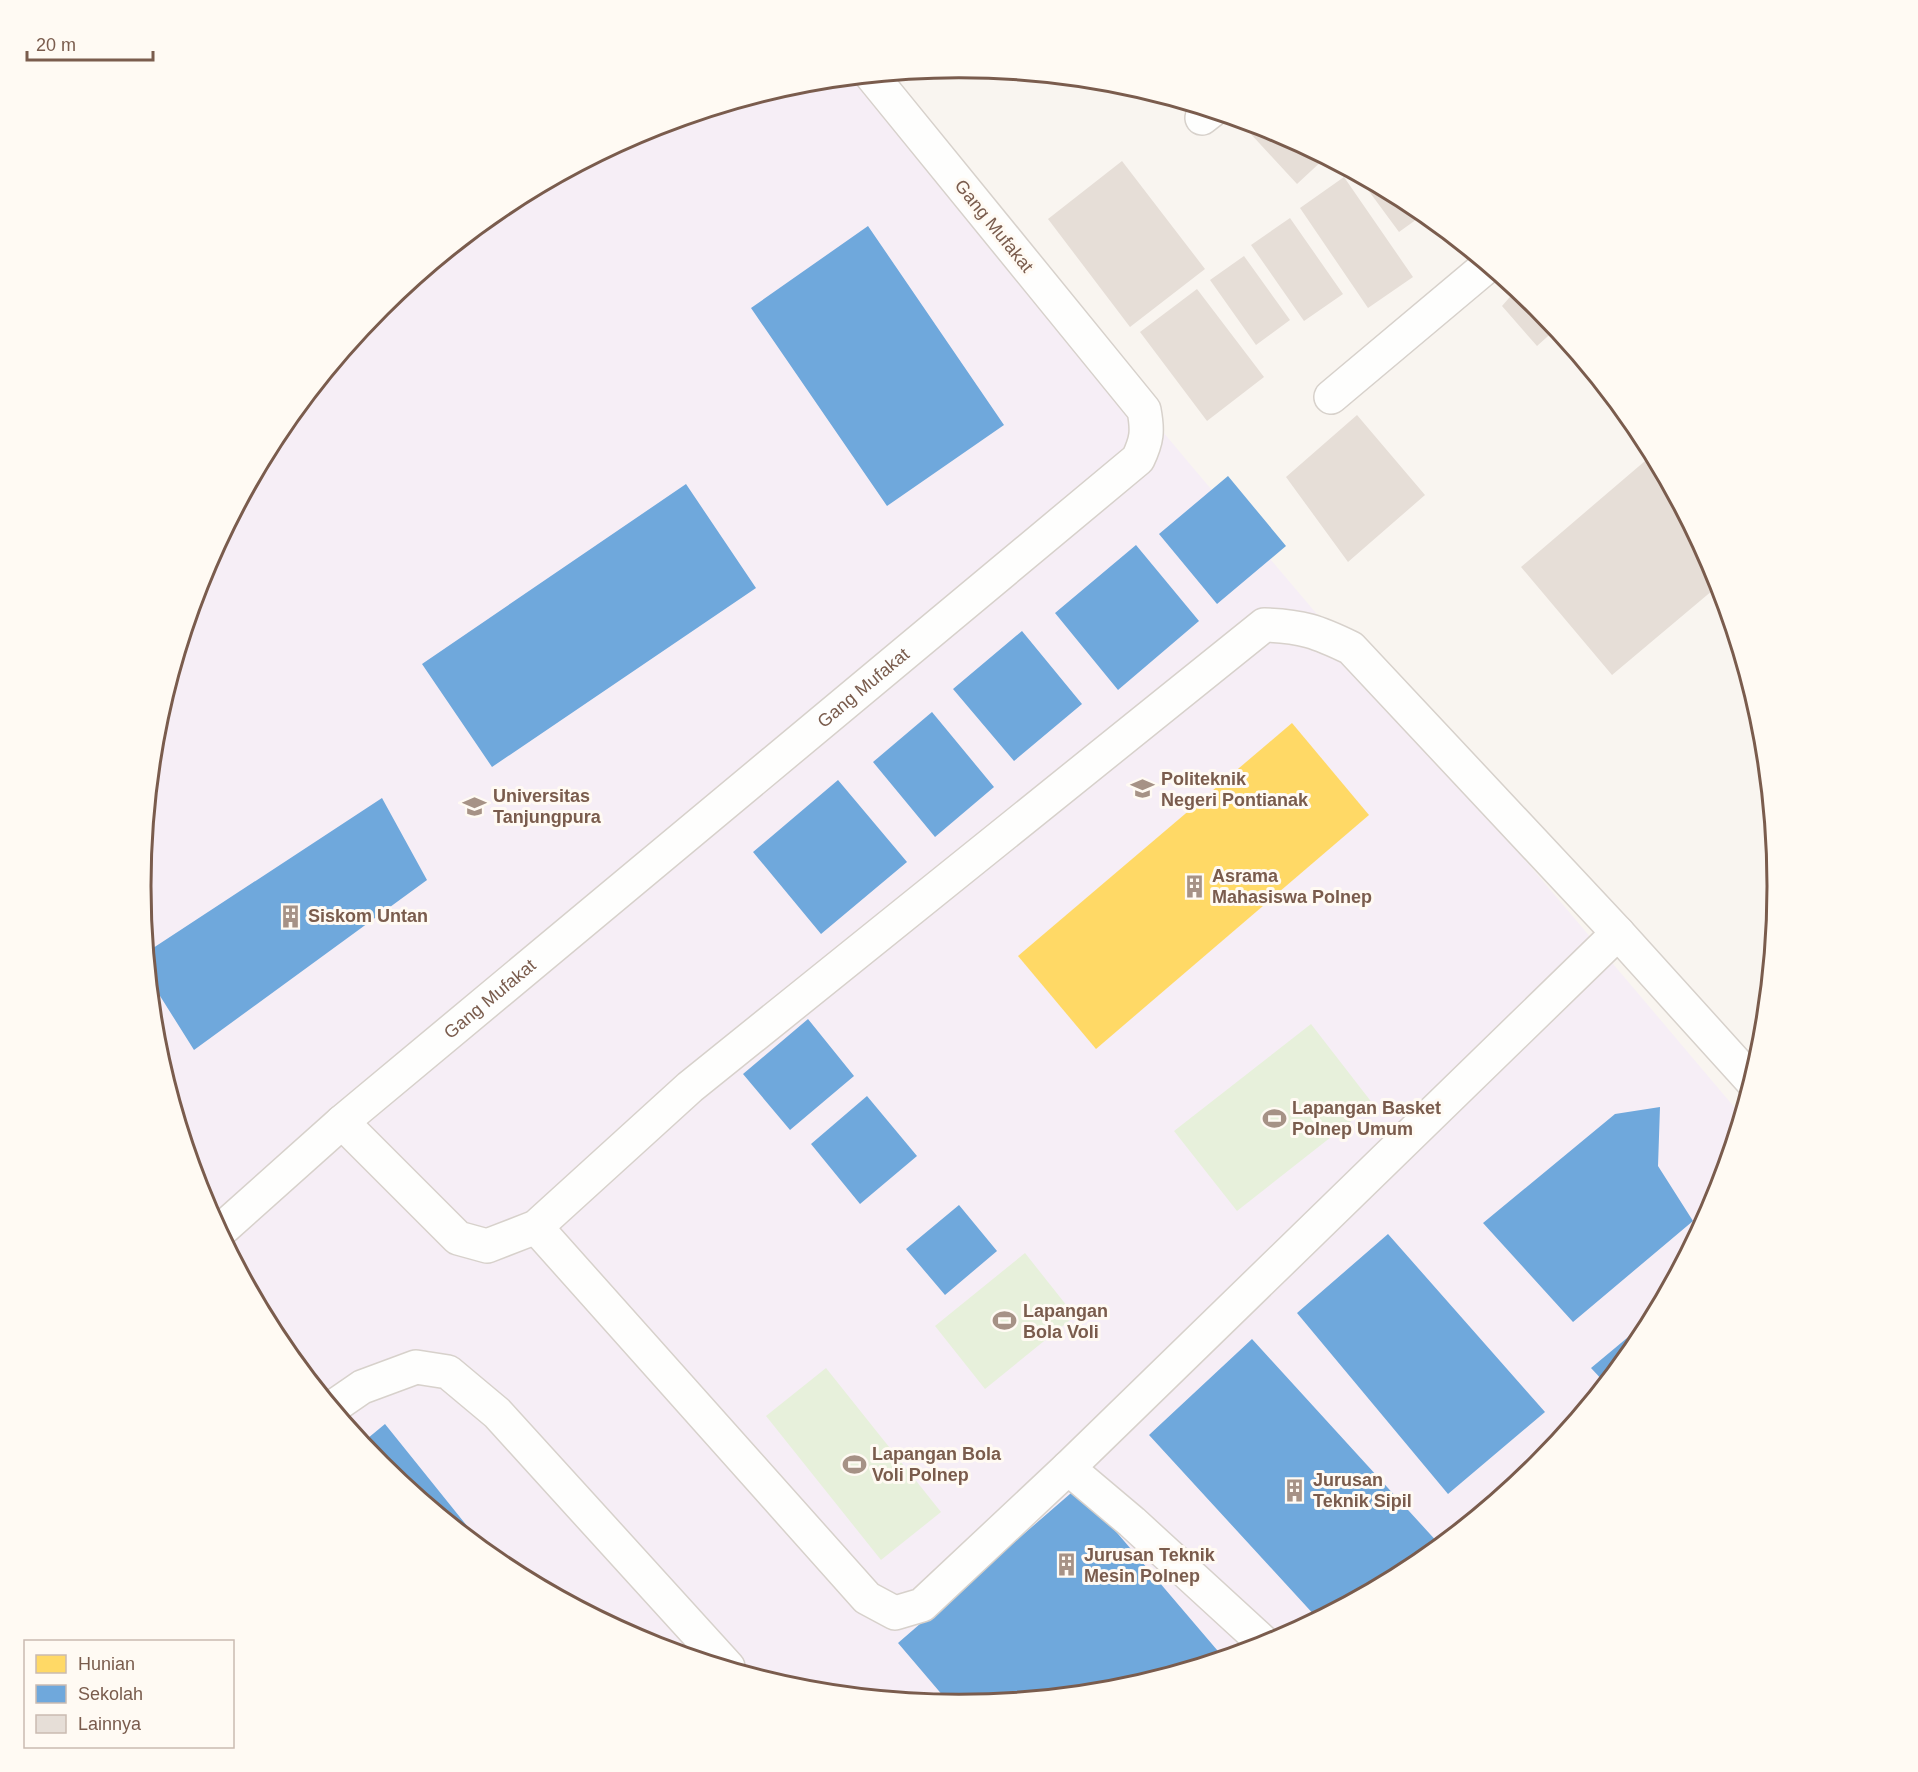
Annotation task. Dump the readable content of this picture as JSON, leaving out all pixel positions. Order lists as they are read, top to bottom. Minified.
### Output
{"streets":{"street":["Gang Mufakat"]},"places":{"school or university":["Politeknik Negeri Pontianak","Universitas Tanjungpura"],"building":["Asrama Mahasiswa Polnep","Siskom Untan","Jurusan Teknik Sipil","Jurusan Teknik Mesin Polnep"],"sports":["Lapangan Basket Polnep Umum","Lapangan Bola Voli","Lapangan Bola Voli Polnep"]},"legend":["Hunian","Sekolah","Lainnya"],"scale_bar":"20 m"}
